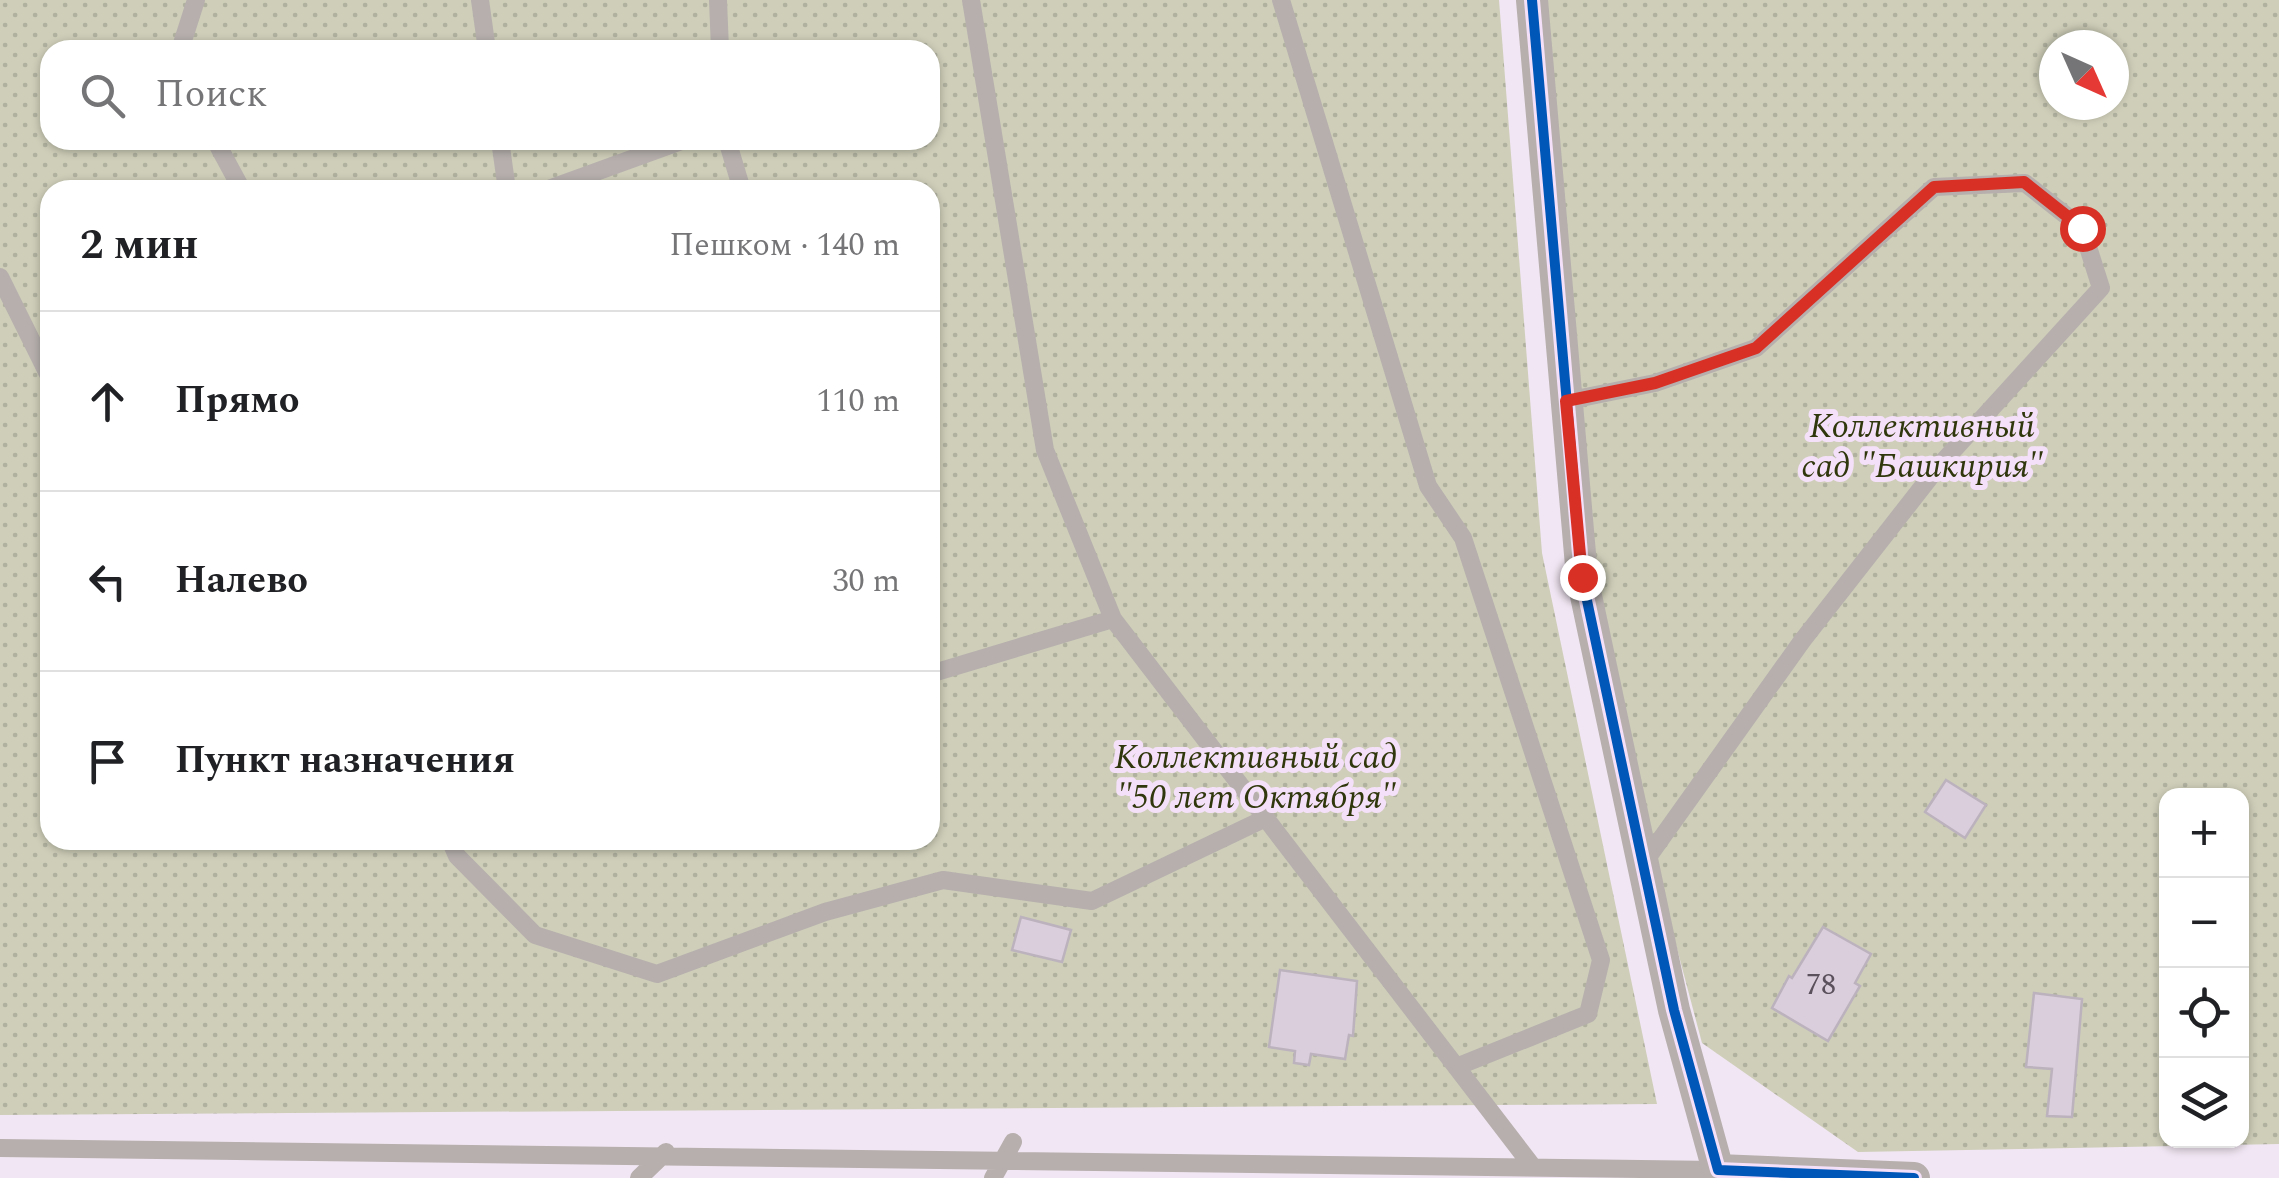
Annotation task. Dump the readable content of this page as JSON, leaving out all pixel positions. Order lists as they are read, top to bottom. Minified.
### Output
{"parks":["Коллективный сад \"Башкирия\"","Коллективный сад \"50 лет Октября\""],"house_numbers":["78"],"north":"bottom right","page":{"search":"Поиск","heading":["2 мин","Пешком · 140 m"],"list":[["Прямо","110 m"],["Налево","30 m"],"Пункт назначения"],"map_buttons":["+","−"]}}
